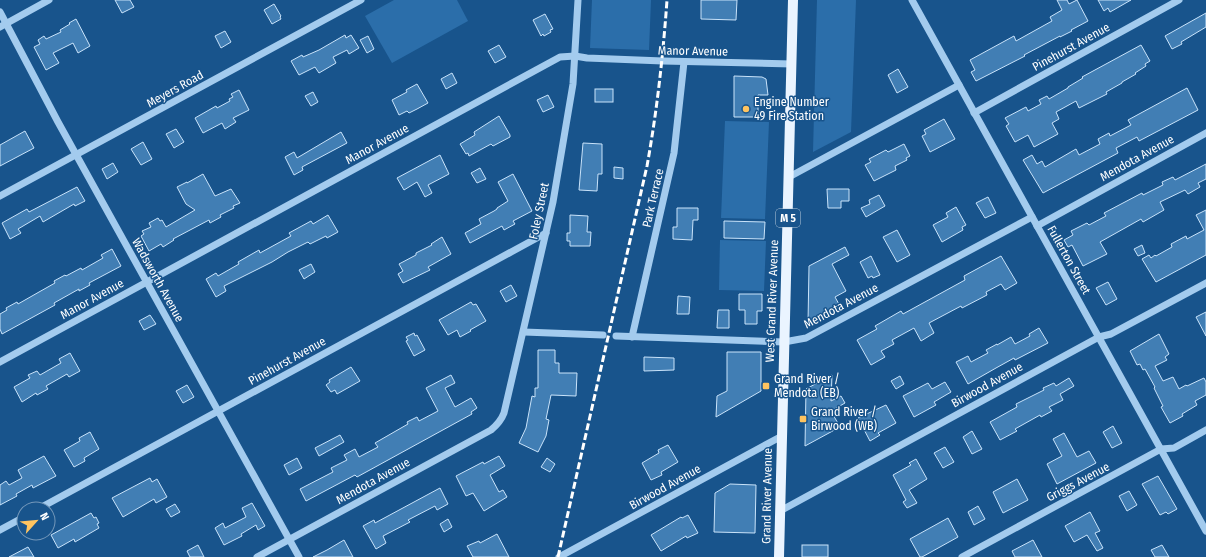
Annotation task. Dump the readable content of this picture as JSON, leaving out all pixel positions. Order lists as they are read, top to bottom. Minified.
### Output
{"streets":{"main road":["M 5","West Grand River Avenue","Grand River Avenue"],"street":["Pinehurst Avenue","Manor Avenue","Meyers Road","Mendota Avenue","Park Terrace","Foley Street","Fullerton Street","Wadsworth Avenue","Birwood Avenue","Griggs Avenue"]},"crossings":[["Pinehurst Avenue","Foley Street"],["Pinehurst Avenue","Fullerton Street"],["Pinehurst Avenue","Wadsworth Avenue"],["Manor Avenue","Park Terrace"],["Manor Avenue","Foley Street"],["Manor Avenue","Wadsworth Avenue"],["Manor Avenue","West Grand River Avenue"],["Meyers Road","Wadsworth Avenue"],["Mendota Avenue","Park Terrace"],["Mendota Avenue","Foley Street"],["Mendota Avenue","Fullerton Street"],["Mendota Avenue","Wadsworth Avenue"],["Mendota Avenue","West Grand River Avenue"],["Fullerton Street","Birwood Avenue"],["Fullerton Street","Griggs Avenue"],["West Grand River Avenue","Birwood Avenue"],["West Grand River Avenue","Grand River Avenue"],["Birwood Avenue","Grand River Avenue"]],"places":{"other":["Engine Number 49 Fire Station"],"transit":["Grand River / Mendota (EB)","Grand River / Birwood (WB)"]},"north":"top right"}
